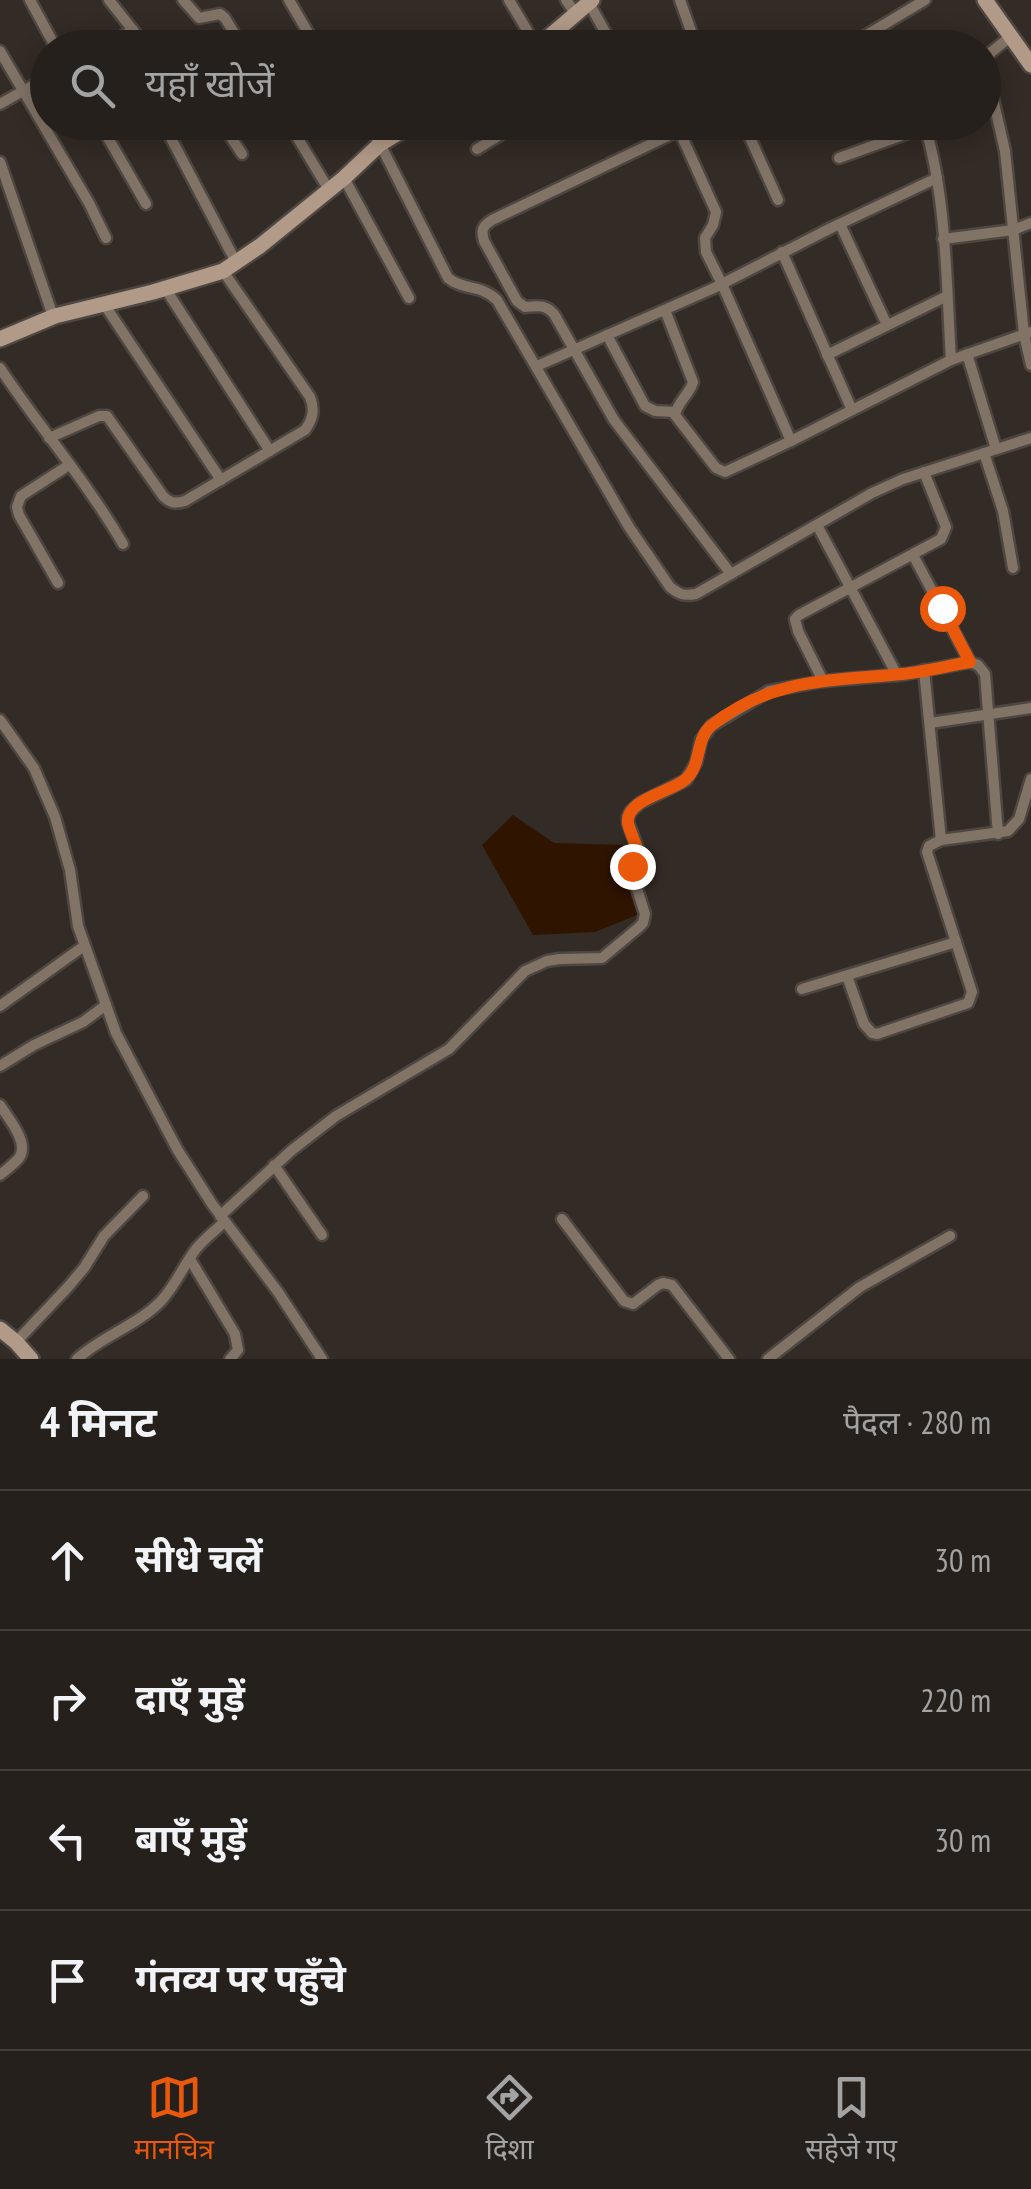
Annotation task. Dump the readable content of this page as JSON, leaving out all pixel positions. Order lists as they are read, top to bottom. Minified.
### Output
{"page":{"search":"यहाँ खोजें","heading":["4 मिनट","पैदल · 280 m"],"list":[["सीधे चलें","30 m"],["दाएँ मुड़ें","220 m"],["बाएँ मुड़ें","30 m"],"गंतव्य पर पहुँचे"],"nav":["मानचित्र","दिशा","सहेजे गए"]}}
